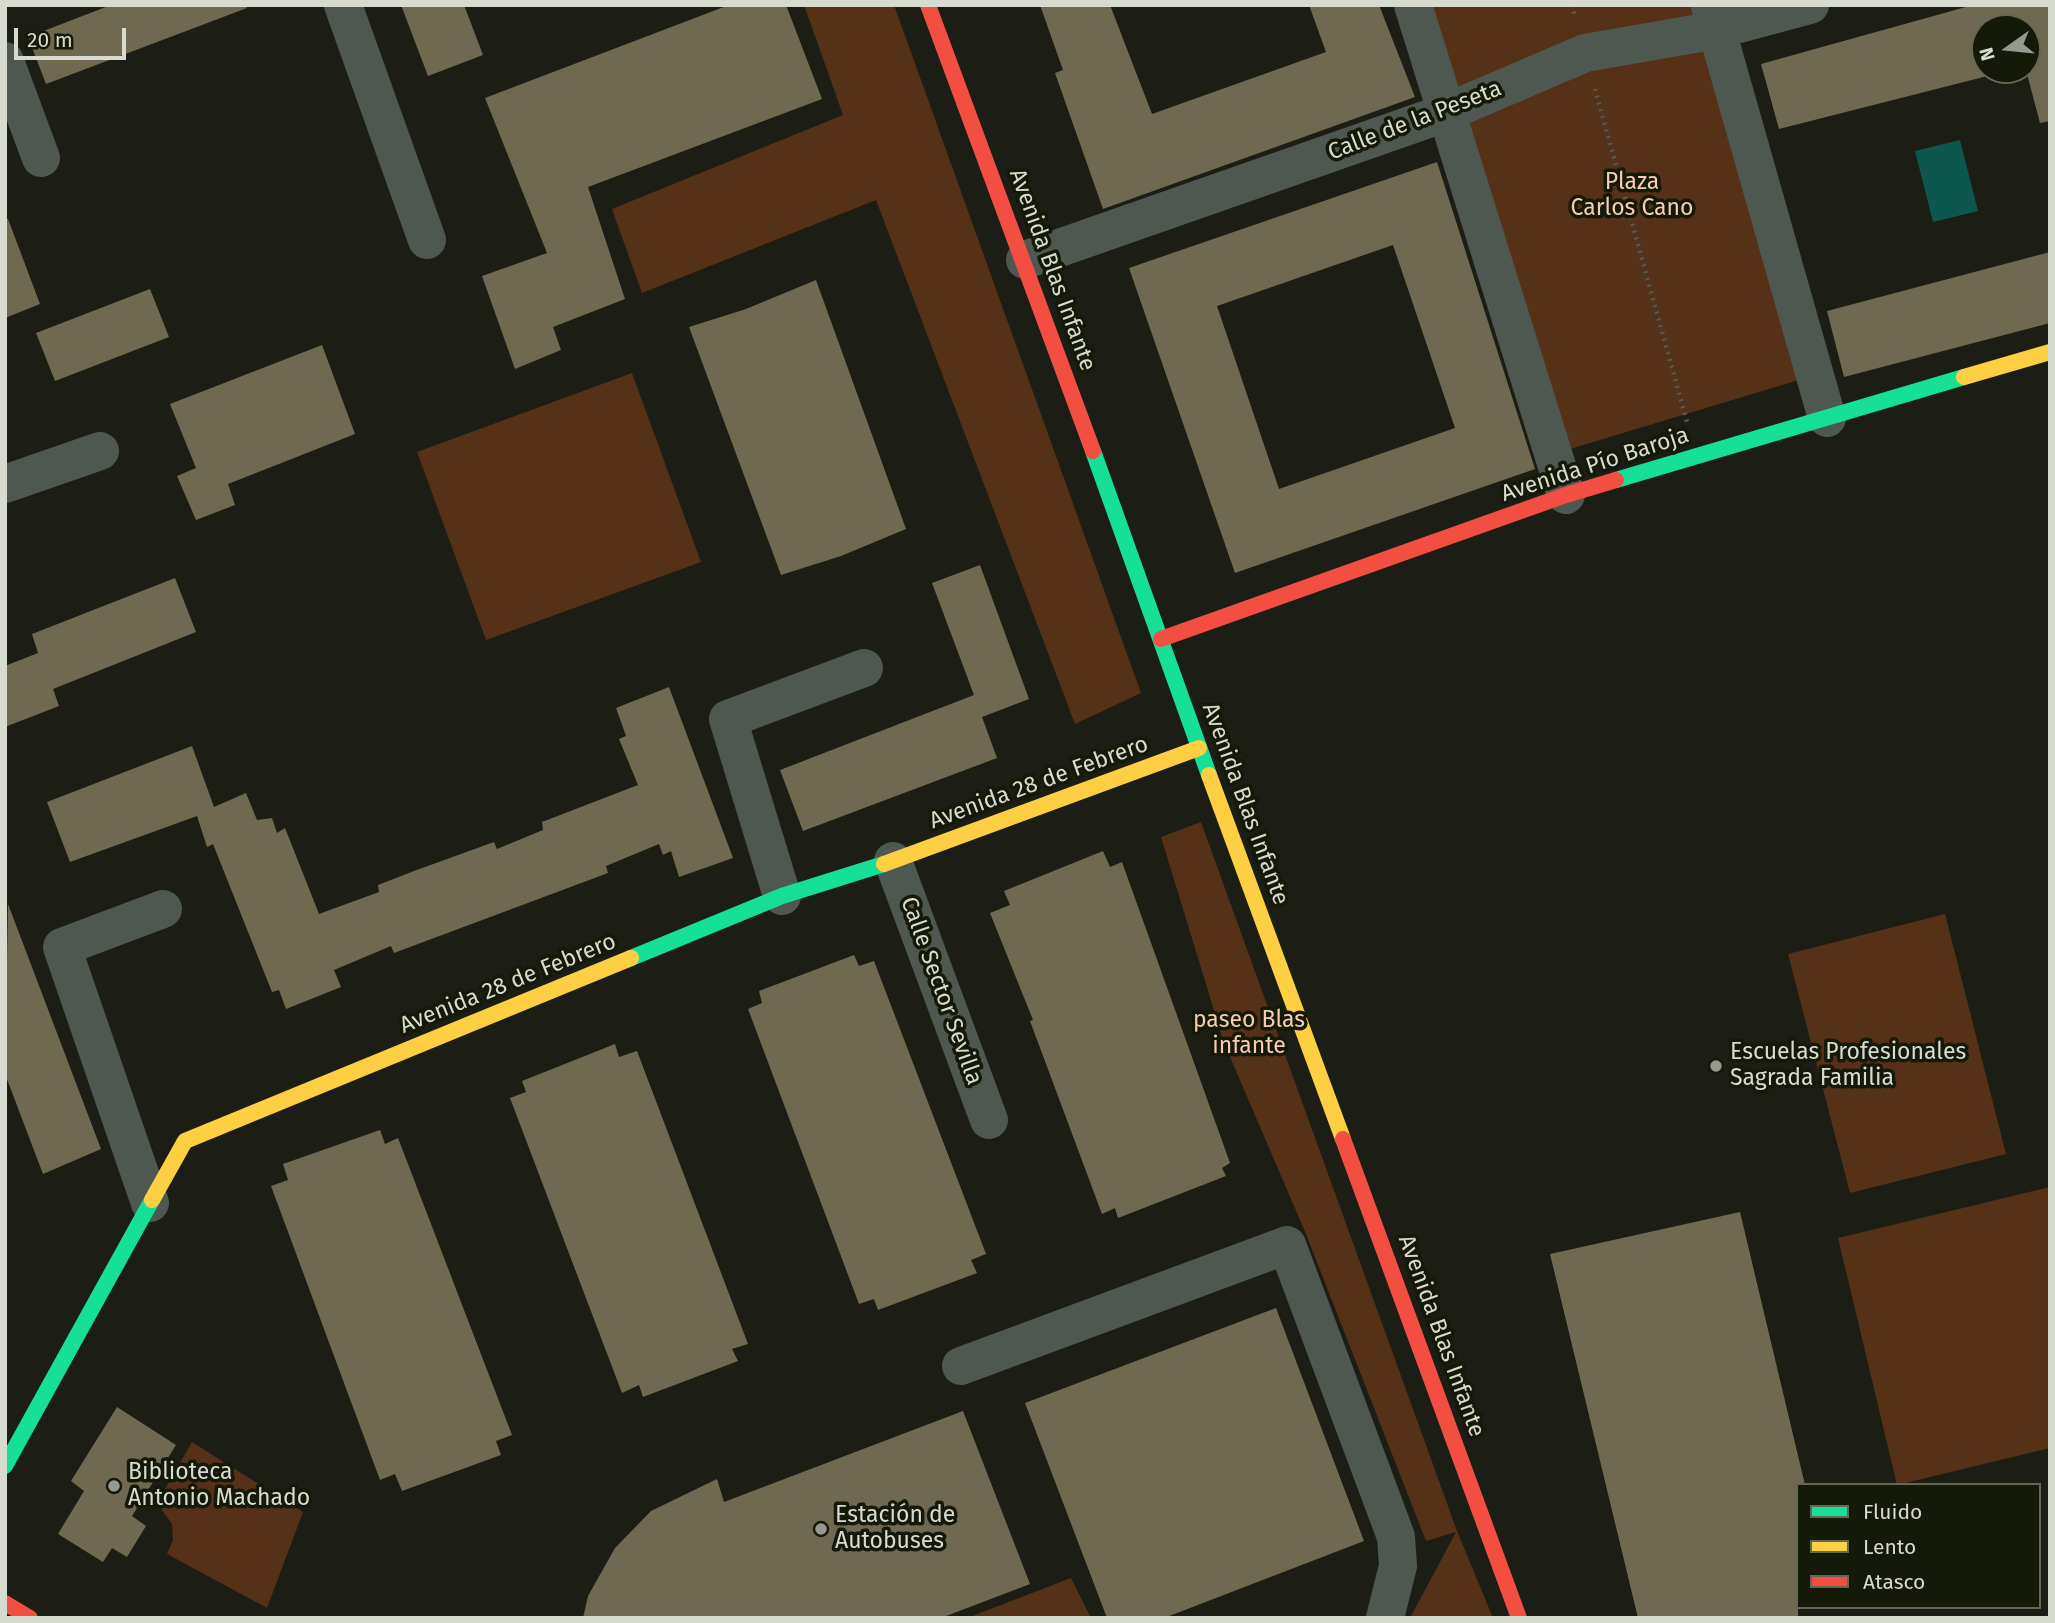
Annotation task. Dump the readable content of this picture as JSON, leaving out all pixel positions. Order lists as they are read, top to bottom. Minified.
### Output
{"streets":{"street":["Calle de la Peseta","Avenida Blas Infante","Avenida Pío Baroja","Avenida 28 de Febrero","Calle Sector Sevilla"]},"crossings":[["Calle de la Peseta","Avenida Blas Infante"],["Avenida Blas Infante","Avenida Pío Baroja"],["Avenida Blas Infante","Avenida 28 de Febrero"],["Avenida 28 de Febrero","Calle Sector Sevilla"]],"parks":["Plaza Carlos Cano","paseo Blas infante"],"places":["Escuelas Profesionales Sagrada Familia","Biblioteca Antonio Machado","Estación de Autobuses"],"legend":["Fluido","Lento","Atasco"],"scale_bar":"20 m","north":"left"}
